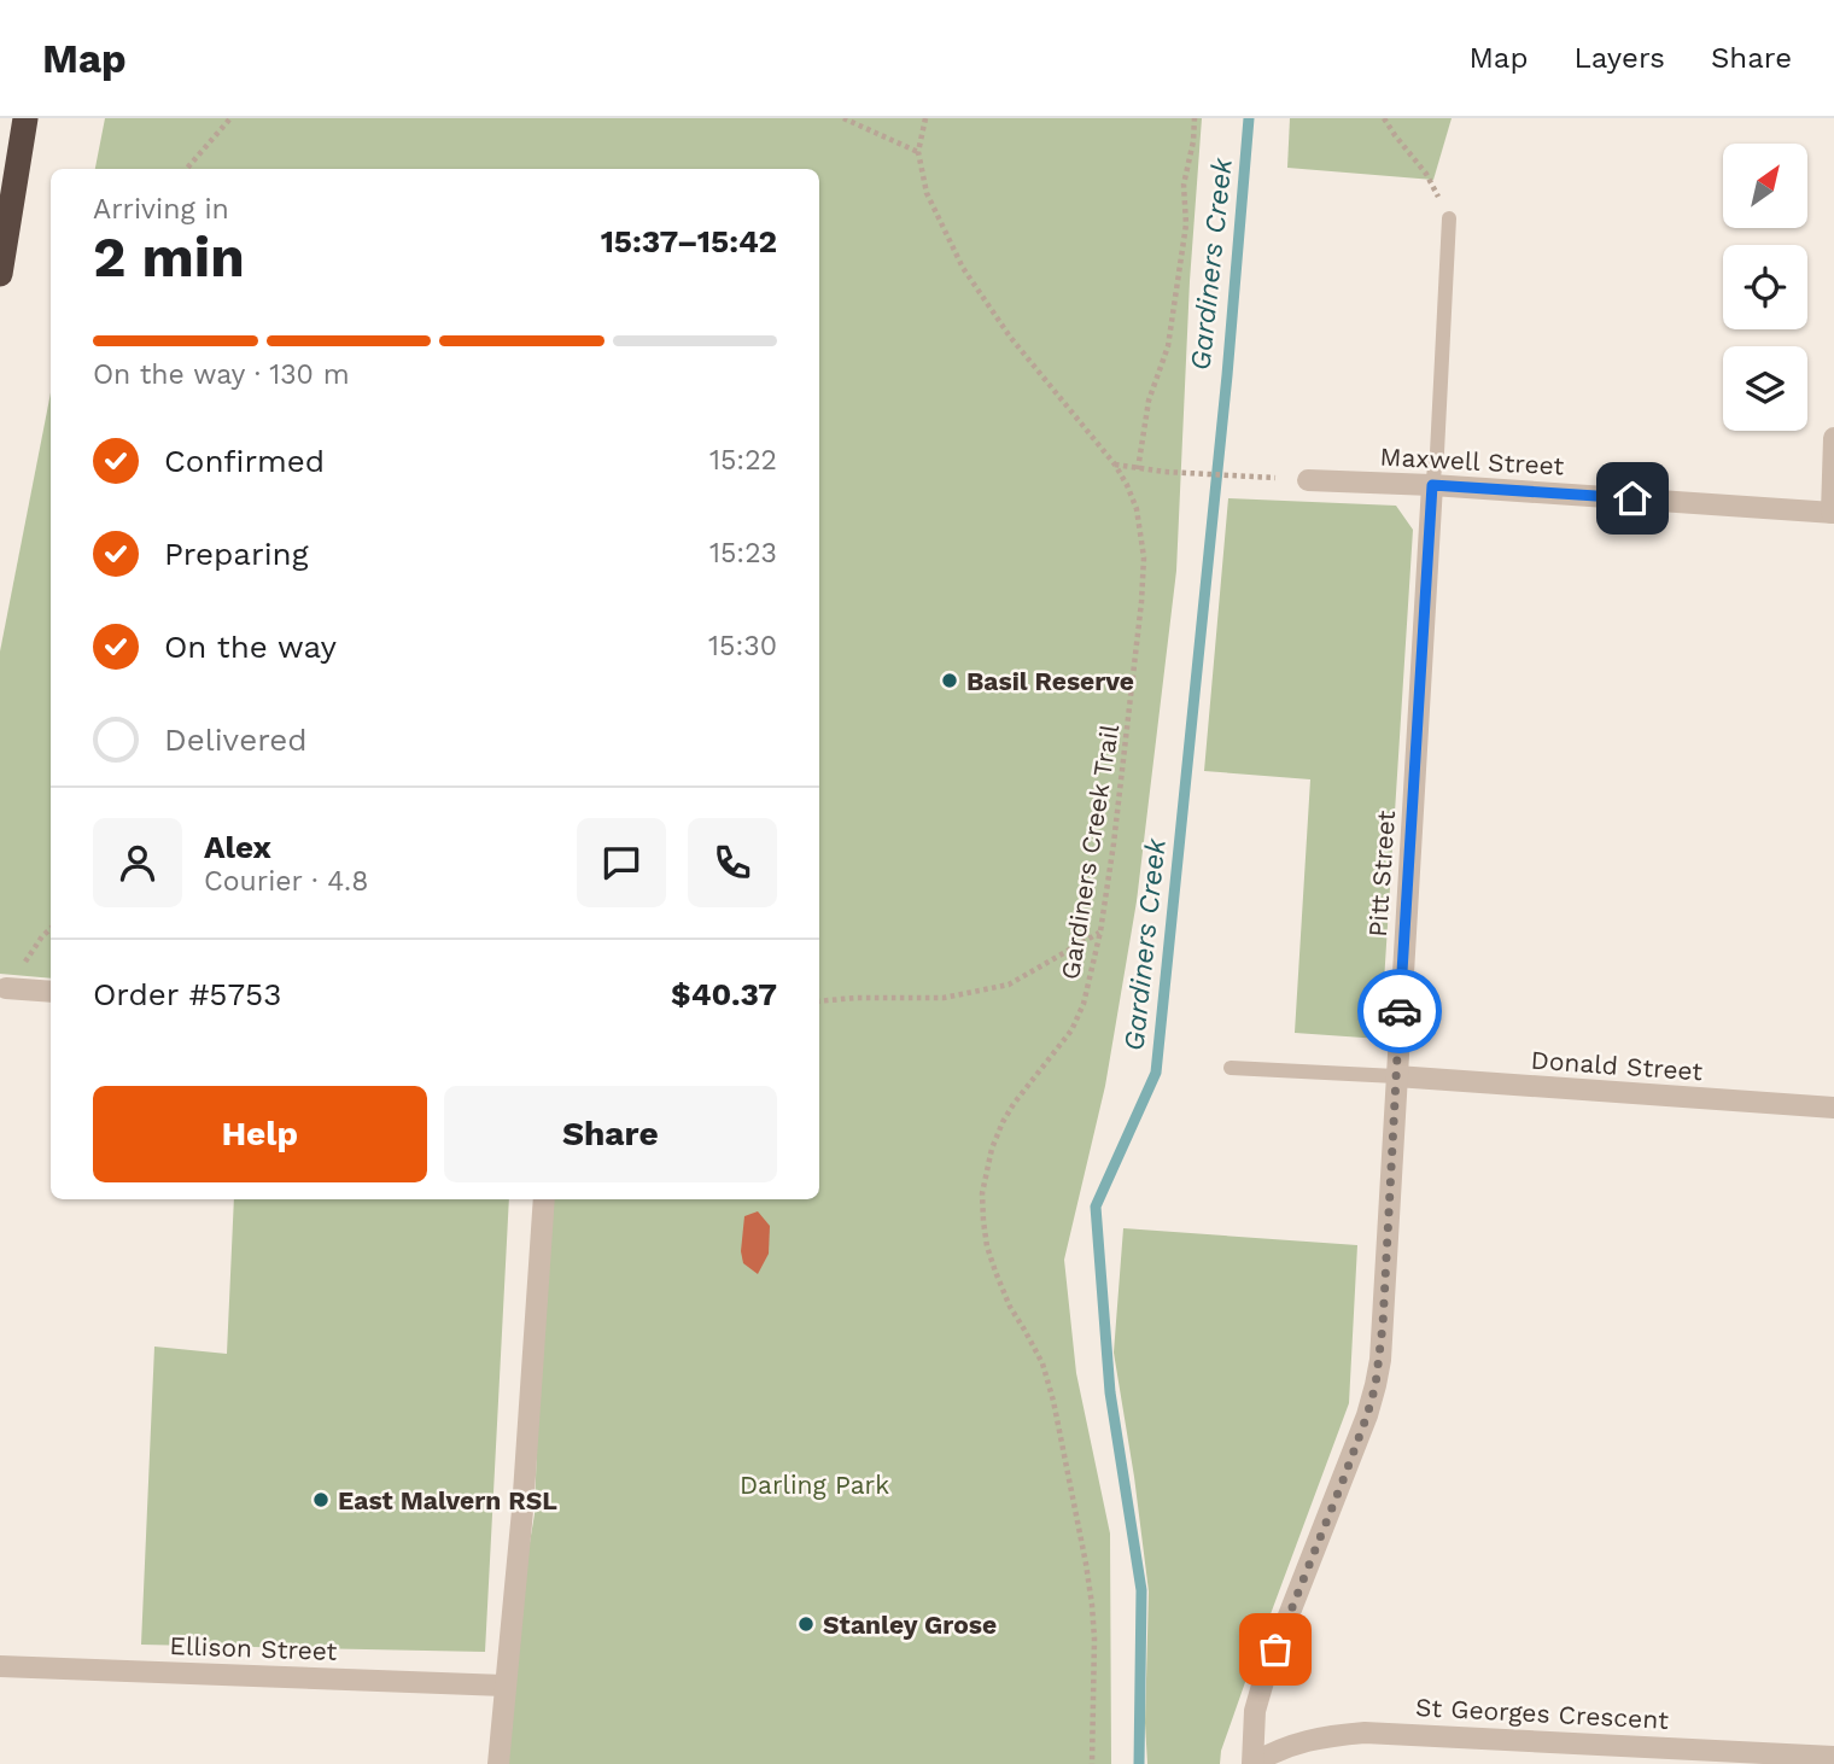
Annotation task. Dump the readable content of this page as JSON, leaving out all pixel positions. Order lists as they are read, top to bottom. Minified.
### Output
{"streets":{"street":["Maxwell Street","Pitt Street","Donald Street","Ellison Street","St Georges Crescent"],"path":["Gardiners Creek Trail"]},"crossings":[["Maxwell Street","Pitt Street"],["Pitt Street","Donald Street"],["Pitt Street","St Georges Crescent"]],"water":["Gardiners Creek"],"parks":["Darling Park"],"places":["Basil Reserve","East Malvern RSL","Stanley Grose"],"north":"top right","page":{"header":"Map","nav":["Map","Layers","Share"],"heading":["2 min","Arriving in","15:37–15:42"],"panel":["Alex","Courier · 4.8","Order #5753","$40.37"],"bar":"On the way · 130 m","list":[["Confirmed","15:22"],["Preparing","15:23"],["On the way","15:30"],"Delivered"],"buttons":["Help","Share"]}}
